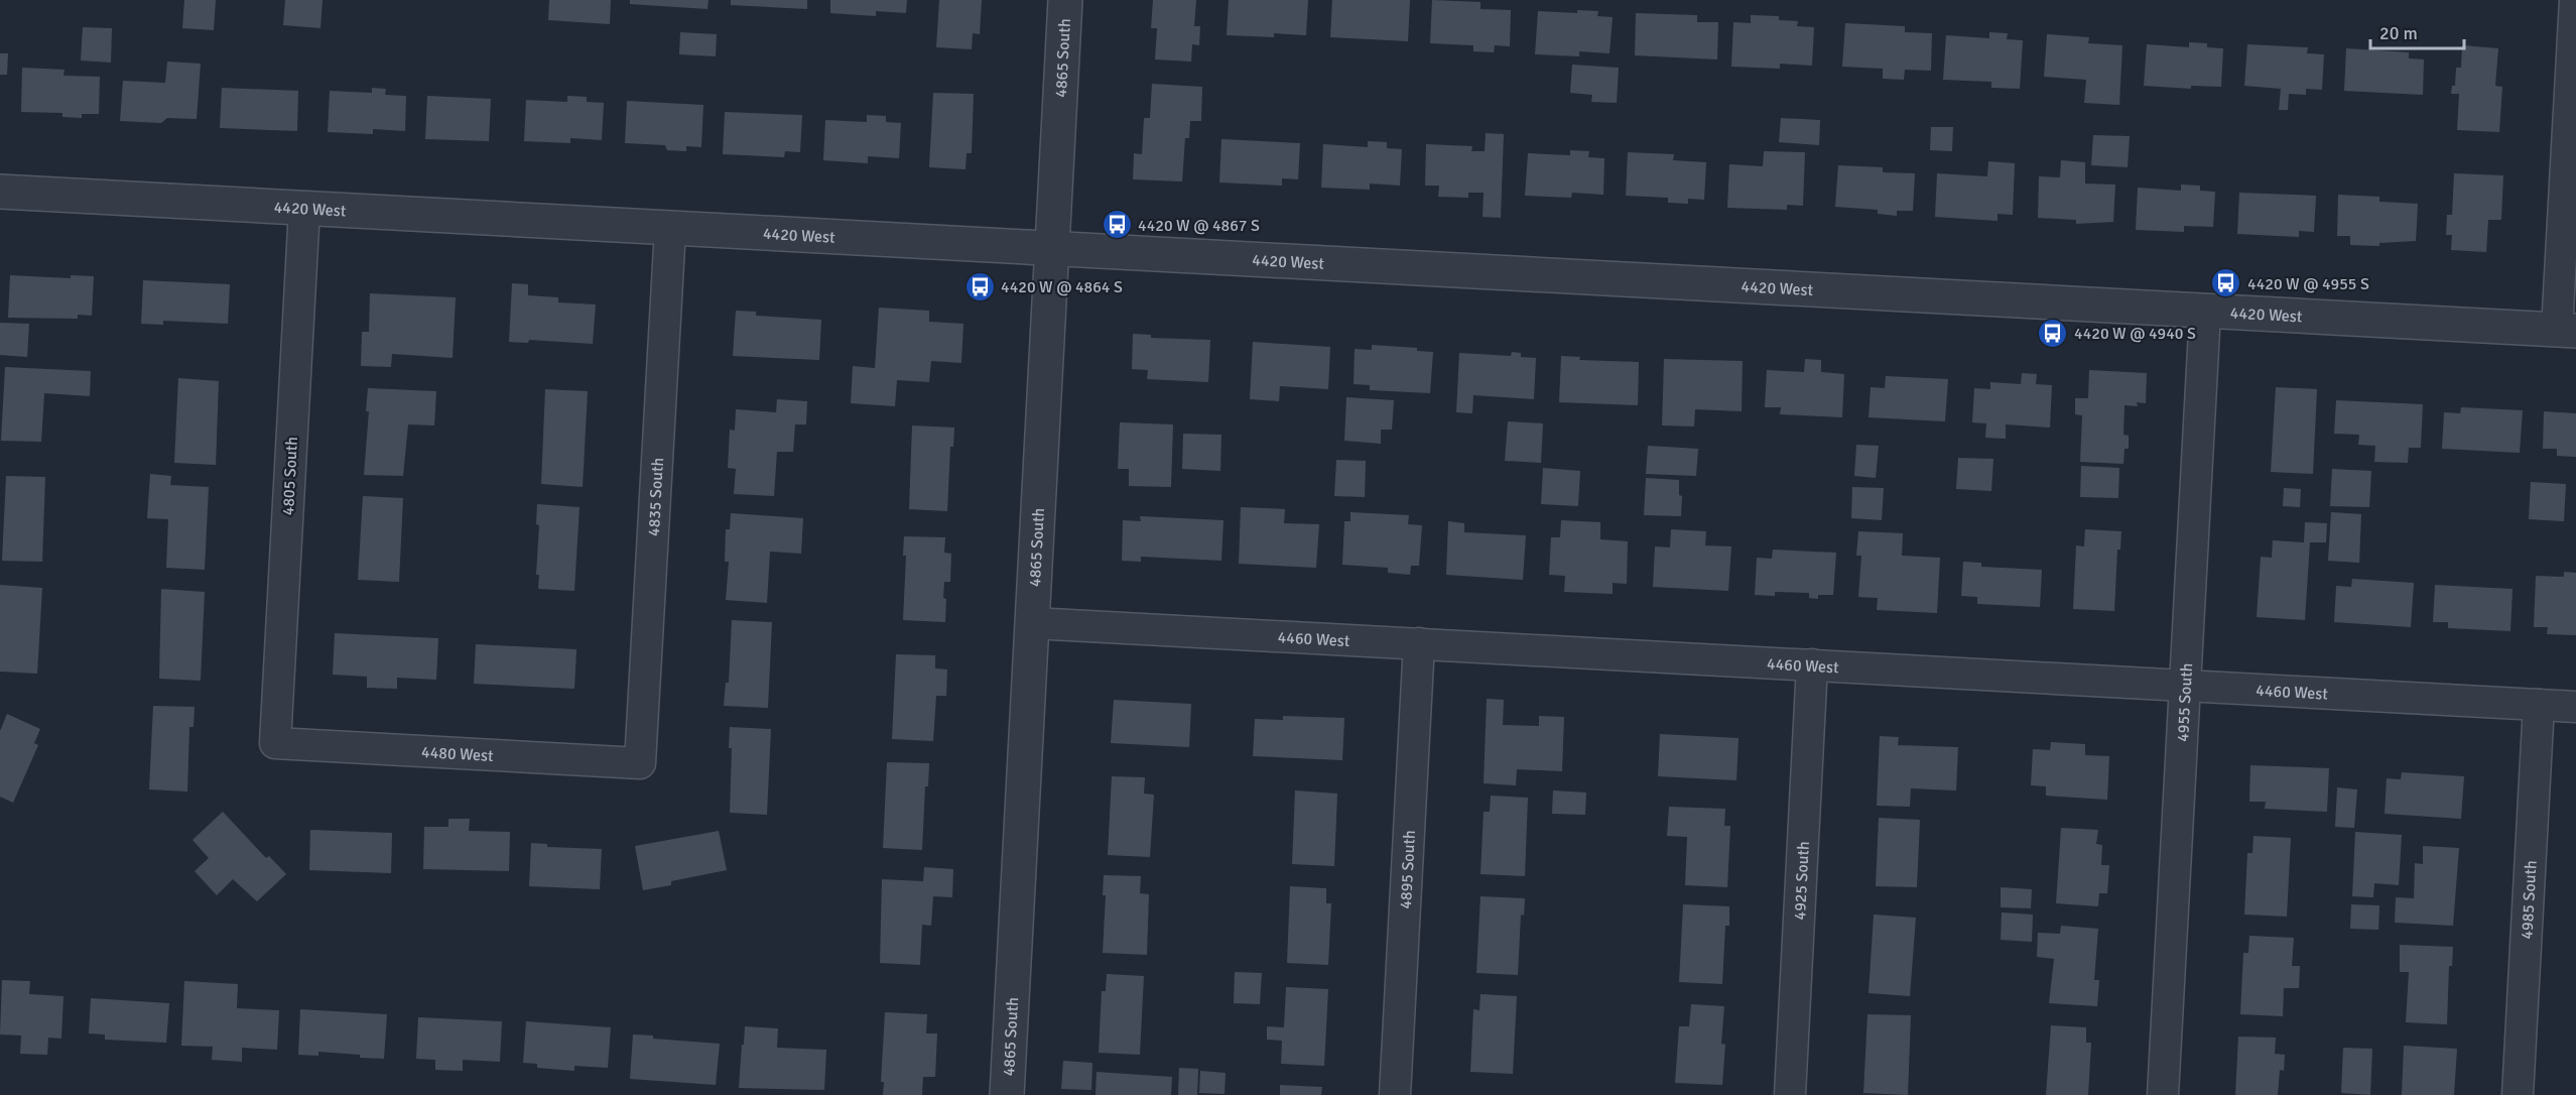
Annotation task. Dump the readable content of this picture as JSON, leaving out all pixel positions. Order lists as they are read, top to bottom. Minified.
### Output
{"streets":{"street":["4865 South","4420 West","4805 South","4835 South","4460 West","4955 South","4480 West","4895 South","4925 South","4985 South"]},"crossings":[["4865 South","4420 West"],["4865 South","4460 West"],["4420 West","4805 South"],["4420 West","4835 South"],["4420 West","4955 South"],["4805 South","4480 West"],["4835 South","4480 West"],["4460 West","4955 South"],["4460 West","4895 South"],["4460 West","4925 South"],["4460 West","4985 South"]],"places":{"bus stop":["4420 W @ 4867 S","4420 W @ 4955 S","4420 W @ 4864 S","4420 W @ 4940 S"]},"scale_bar":"20 m"}
